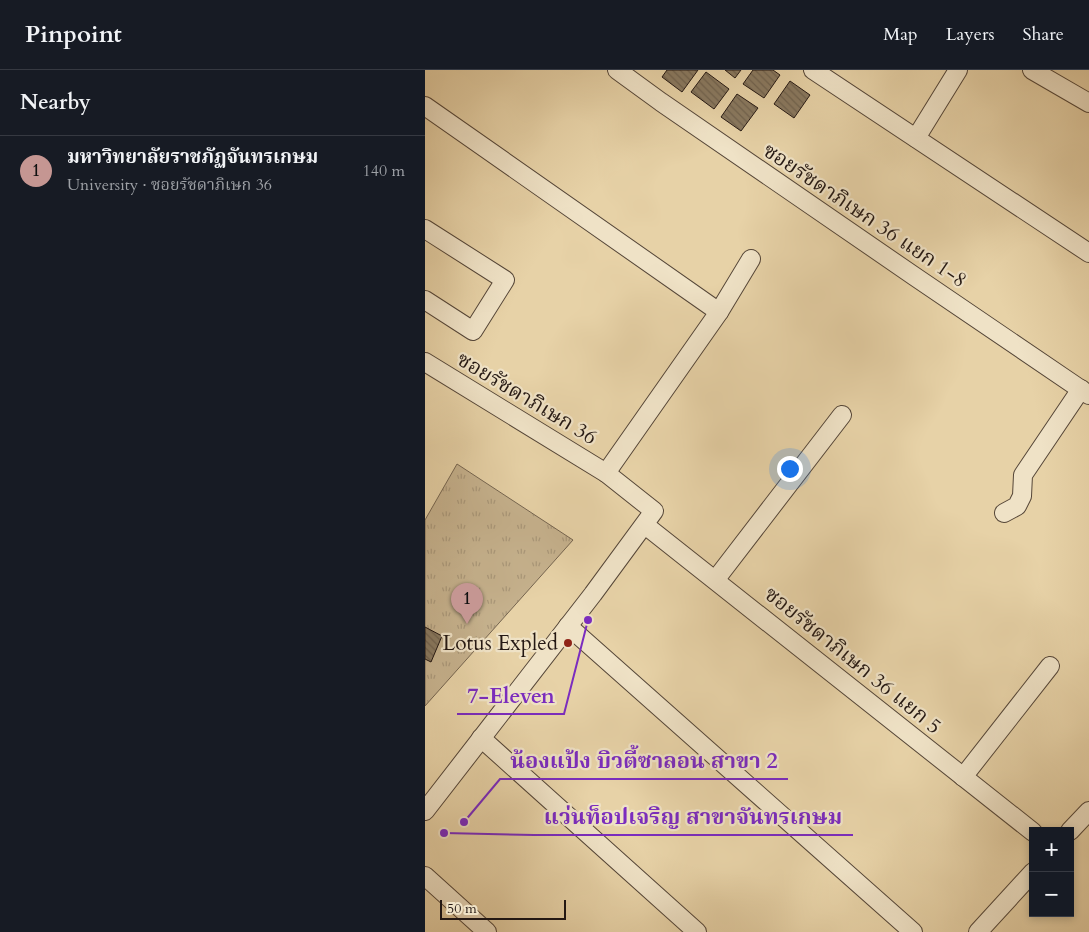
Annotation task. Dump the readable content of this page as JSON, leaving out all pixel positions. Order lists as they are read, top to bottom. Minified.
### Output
{"streets":{"street":["ซอยรัชดาภิเษก 36 แยก 1-8","ซอยรัชดาภิเษก 36","ซอยรัชดาภิเษก 36 แยก 5"]},"crossings":[["ซอยรัชดาภิเษก 36","ซอยรัชดาภิเษก 36 แยก 5"]],"places":["7-Eleven","Lotus Expled","น้องแป้ง บิวตี้ซาลอน สาขา 2","แว่นท็อปเจริญ สาขาจันทรเกษม"],"scale_bar":"50 m","page":{"header":"Pinpoint","nav":["Map","Layers","Share"],"heading":"Nearby","list":[{"mark":"1","name":"มหาวิทยาลัยราชภัฏจันทรเกษม","note":"University · ซอยรัชดาภิเษก 36","value":"140 m"}],"pins":"1","map_buttons":["+","−"],"scale":"50 m"}}
